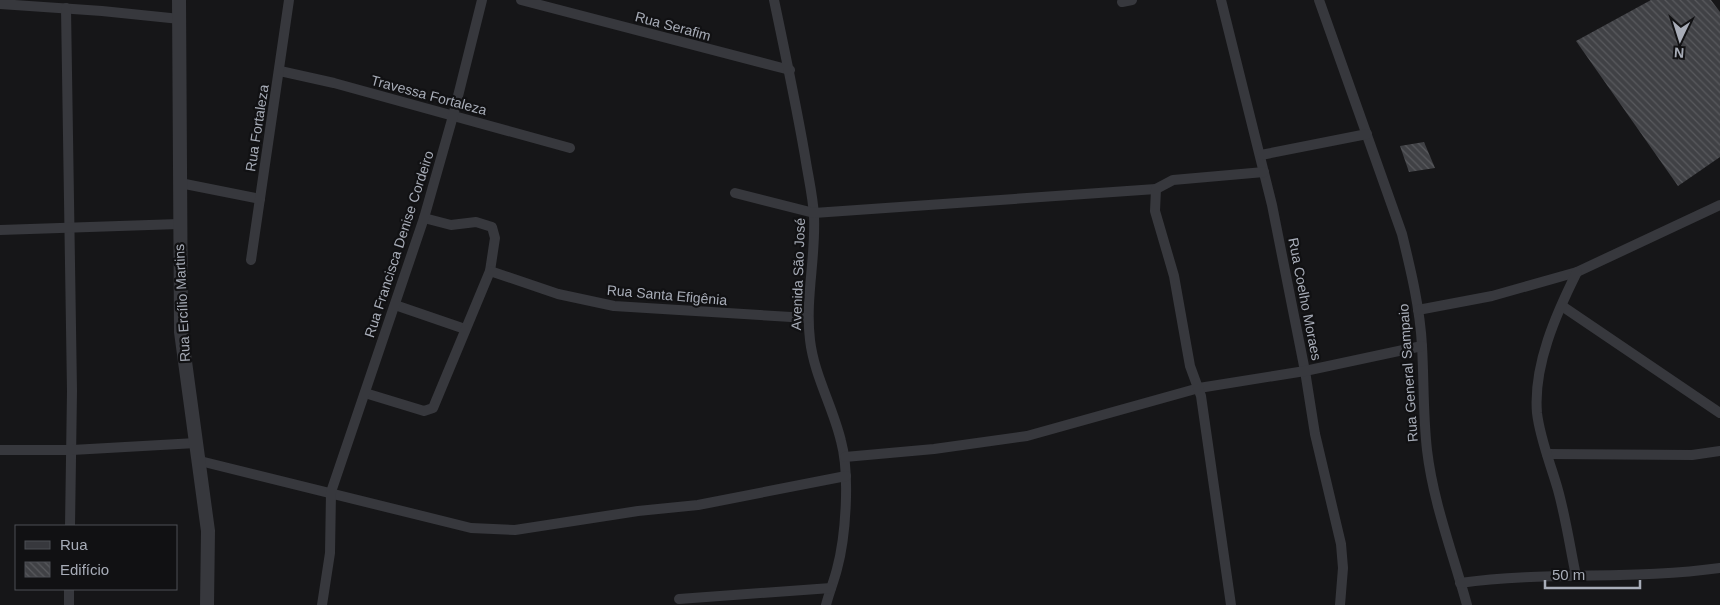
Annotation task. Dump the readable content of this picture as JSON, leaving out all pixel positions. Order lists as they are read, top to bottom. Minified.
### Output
{"streets":{"street":["Rua Serafim","Travessa Fortaleza","Rua Fortaleza","Rua Francisca Denise Cordeiro","Avenida São José","Rua Santa Efigênia","Rua Coelho Moraes","Rua Ercílio Martins","Rua General Sampaio"]},"crossings":[["Rua Serafim","Avenida São José"],["Travessa Fortaleza","Rua Fortaleza"],["Travessa Fortaleza","Rua Francisca Denise Cordeiro"],["Avenida São José","Rua Santa Efigênia"]],"legend":["Rua","Edifício"],"scale_bar":"50 m","north":"bottom"}
